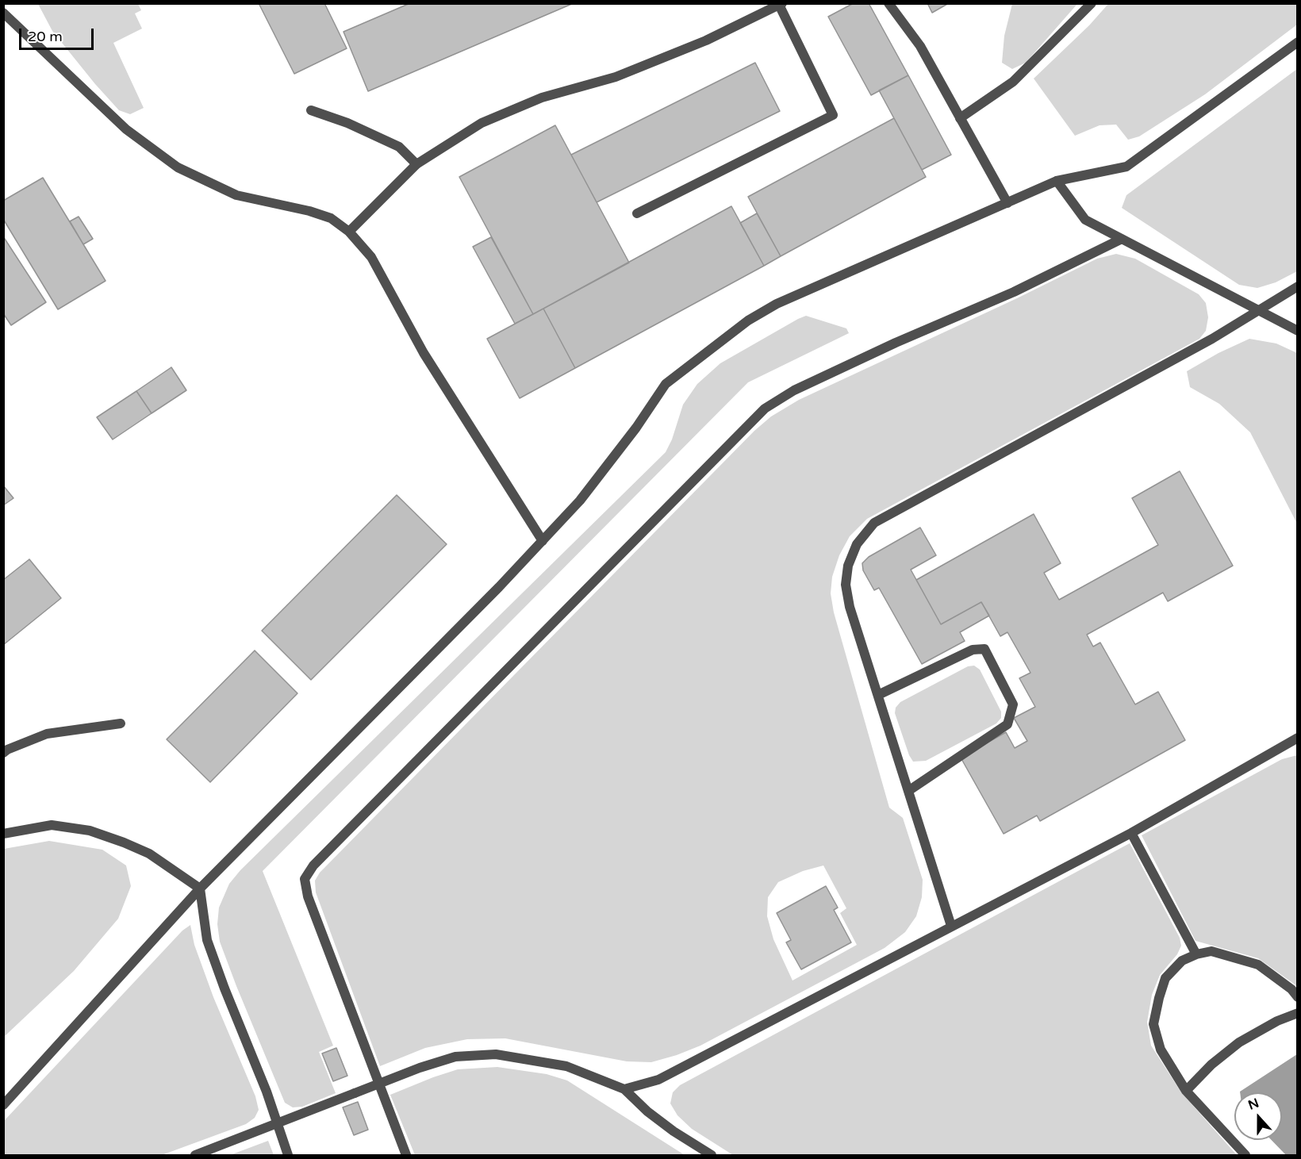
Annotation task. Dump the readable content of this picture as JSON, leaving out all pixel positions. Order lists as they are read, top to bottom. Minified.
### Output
{"scale_bar":"20 m","north":"top"}
